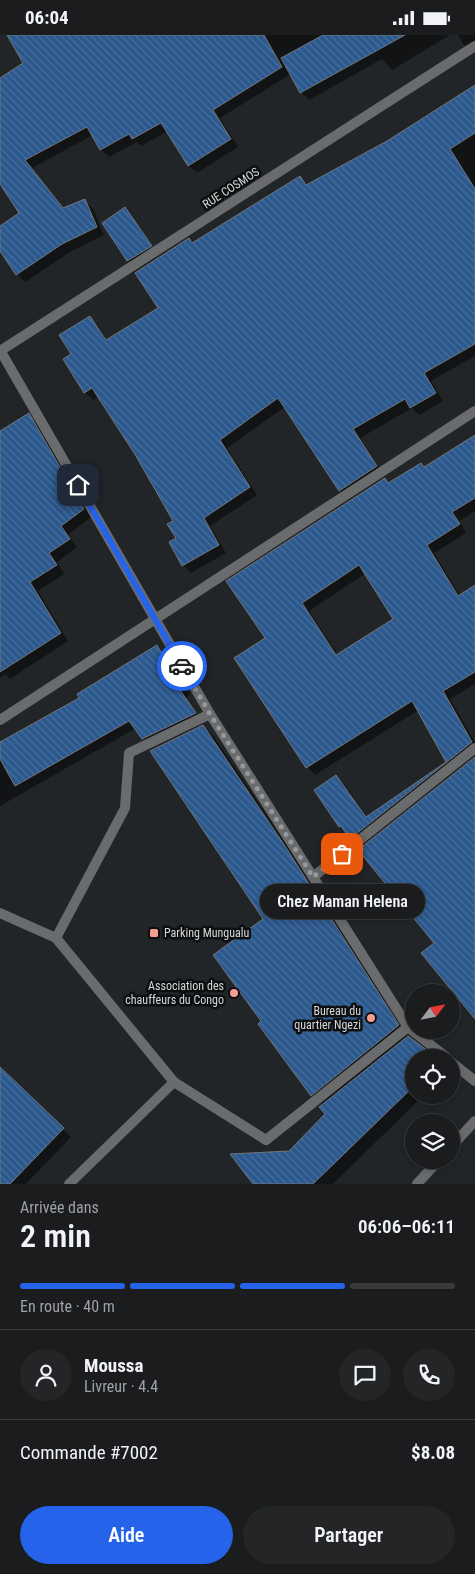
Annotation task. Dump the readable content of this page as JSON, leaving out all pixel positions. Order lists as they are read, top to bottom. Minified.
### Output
{"streets":{"street":["RUE COSMOS"]},"places":{"other":["Chez Maman Helena","Association des chauffeurs du Congo","Bureau du quartier Ngezi"],"transit":["Parking Mungualu"]},"north":"top right","page":{"status":"06:04","bubble":"Chez Maman Helena","heading":["2 min","Arrivée dans","06:06–06:11"],"panel":["Moussa","Livreur · 4.4","Commande #7002","$8.08"],"bar":"En route · 40 m","buttons":["Aide","Partager"]}}
